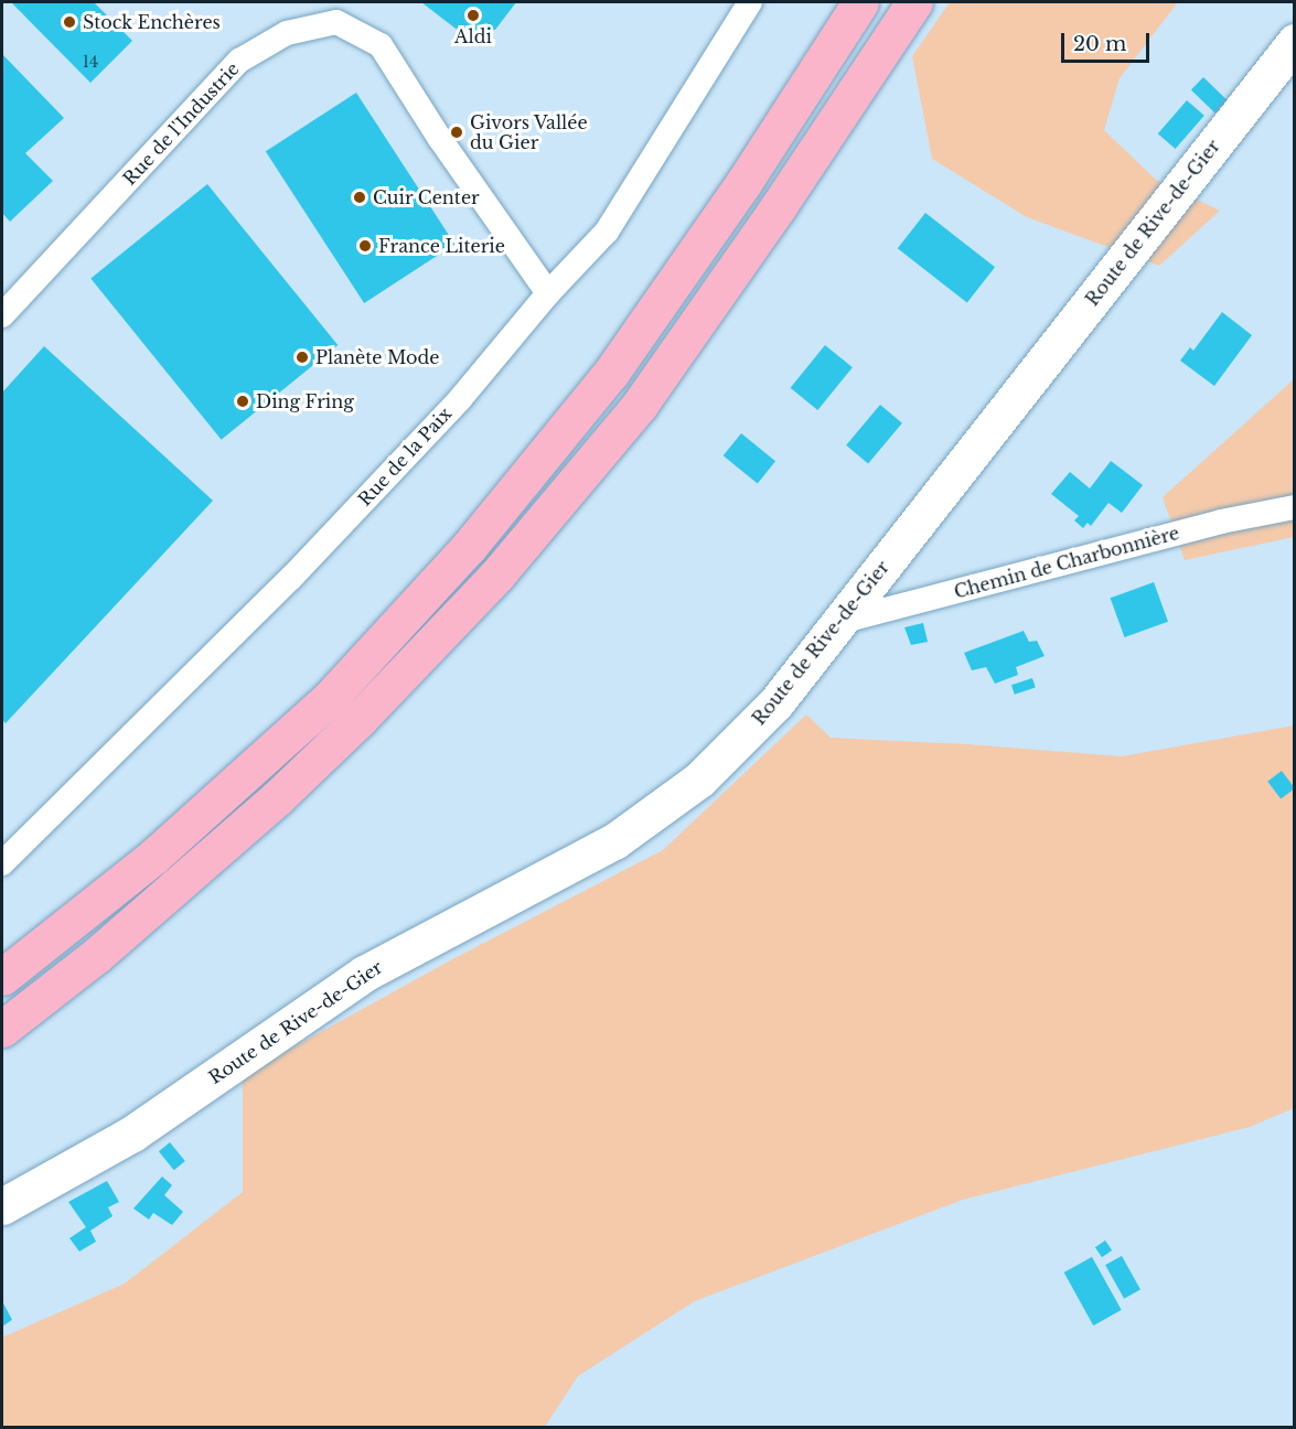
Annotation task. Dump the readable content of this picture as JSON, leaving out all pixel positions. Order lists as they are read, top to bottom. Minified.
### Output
{"streets":{"main road":["Route de Rive-de-Gier"],"street":["Rue de l'Industrie","Rue de la Paix","Chemin de Charbonnière"]},"crossings":[["Rue de l'Industrie","Rue de la Paix"],["Route de Rive-de-Gier","Chemin de Charbonnière"]],"places":["Aldi","Stock Enchères","Givors Vallée du Gier","Cuir Center","France Literie","Planète Mode","Ding Fring"],"house_numbers":["14"],"scale_bar":"20 m"}
